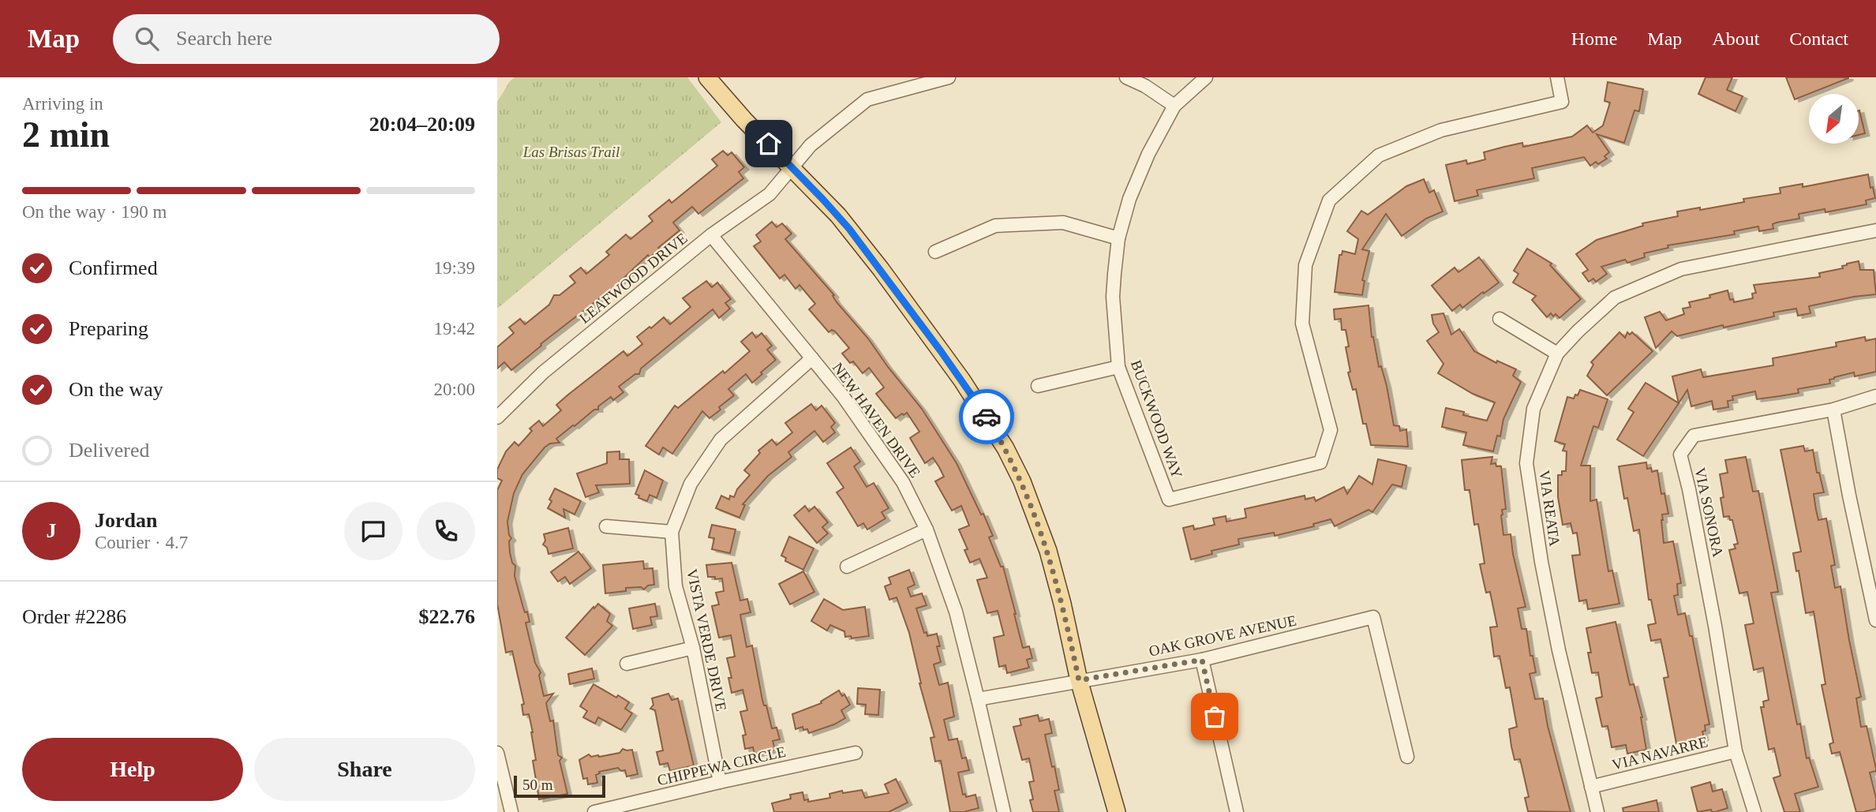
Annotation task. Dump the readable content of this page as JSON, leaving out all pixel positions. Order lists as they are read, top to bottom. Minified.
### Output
{"streets":{"street":["LEAFWOOD DRIVE","BUCKWOOD WAY","NEW HAVEN DRIVE","VIA REATA","VIA SONORA","OAK GROVE AVENUE","VISTA VERDE DRIVE","VIA NAVARRE","CHIPPEWA CIRCLE"]},"crossings":[["LEAFWOOD DRIVE","NEW HAVEN DRIVE"],["NEW HAVEN DRIVE","OAK GROVE AVENUE"],["NEW HAVEN DRIVE","VISTA VERDE DRIVE"],["VIA REATA","VIA NAVARRE"],["VIA SONORA","VIA NAVARRE"],["VISTA VERDE DRIVE","CHIPPEWA CIRCLE"]],"parks":["Las Brisas Trail"],"scale_bar":"50 m","north":"bottom left","page":{"header":"Map","search":"Search here","nav":["Home","Map","About","Contact"],"heading":["2 min","Arriving in","20:04–20:09"],"panel":["Jordan","Courier · 4.7","Order #2286","$22.76"],"bar":"On the way · 190 m","list":[["Confirmed","19:39"],["Preparing","19:42"],["On the way","20:00"],"Delivered"],"round":"J","buttons":["Help","Share"],"scale":"50 m"}}
